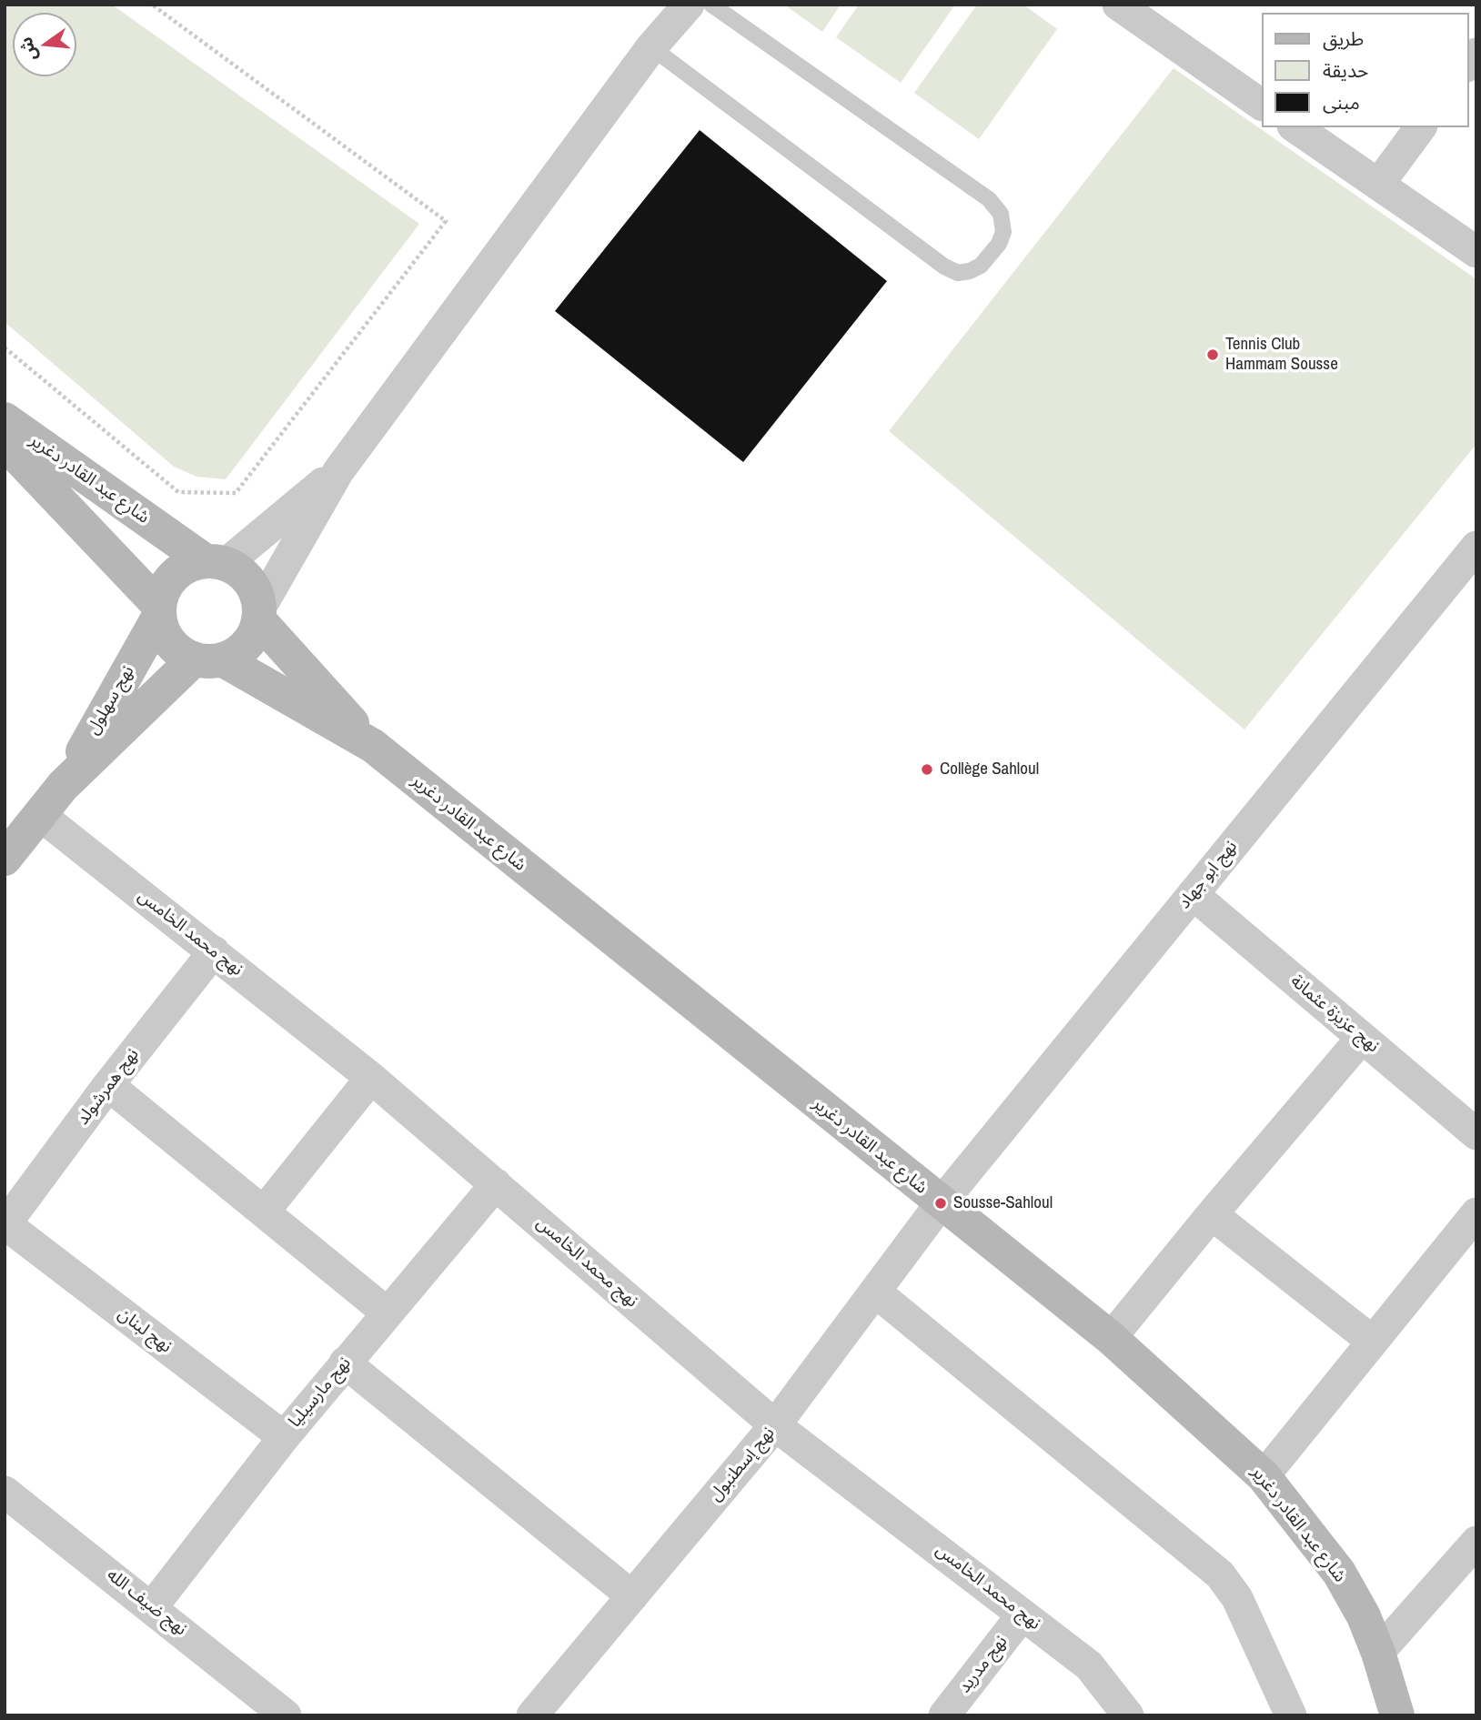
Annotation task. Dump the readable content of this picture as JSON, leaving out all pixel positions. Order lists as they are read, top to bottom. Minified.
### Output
{"streets":{"main road":["شارع عبد القادر دغرير","نهج سهلول"],"street":["نهج ابو جهاد","نهج محمد الخامس","نهج عزيزة عثمانة","نهج همرشولد","نهج لبنان","نهج مارسيليا","نهج إسطنبول","نهج ضيف الله","نهج مدريد"]},"crossings":[["شارع عبد القادر دغرير","نهج سهلول"],["شارع عبد القادر دغرير","نهج ابو جهاد"],["شارع عبد القادر دغرير","نهج إسطنبول"],["نهج سهلول","نهج محمد الخامس"],["نهج ابو جهاد","نهج عزيزة عثمانة"],["نهج ابو جهاد","نهج إسطنبول"],["نهج محمد الخامس","نهج همرشولد"],["نهج محمد الخامس","نهج مارسيليا"],["نهج محمد الخامس","نهج إسطنبول"],["نهج محمد الخامس","نهج مدريد"],["نهج همرشولد","نهج لبنان"],["نهج لبنان","نهج مارسيليا"],["نهج مارسيليا","نهج ضيف الله"]],"places":["Tennis Club Hammam Sousse","Collège Sahloul","Sousse-Sahloul"],"legend":["طريق","حديقة","مبنى"],"north":"left"}
